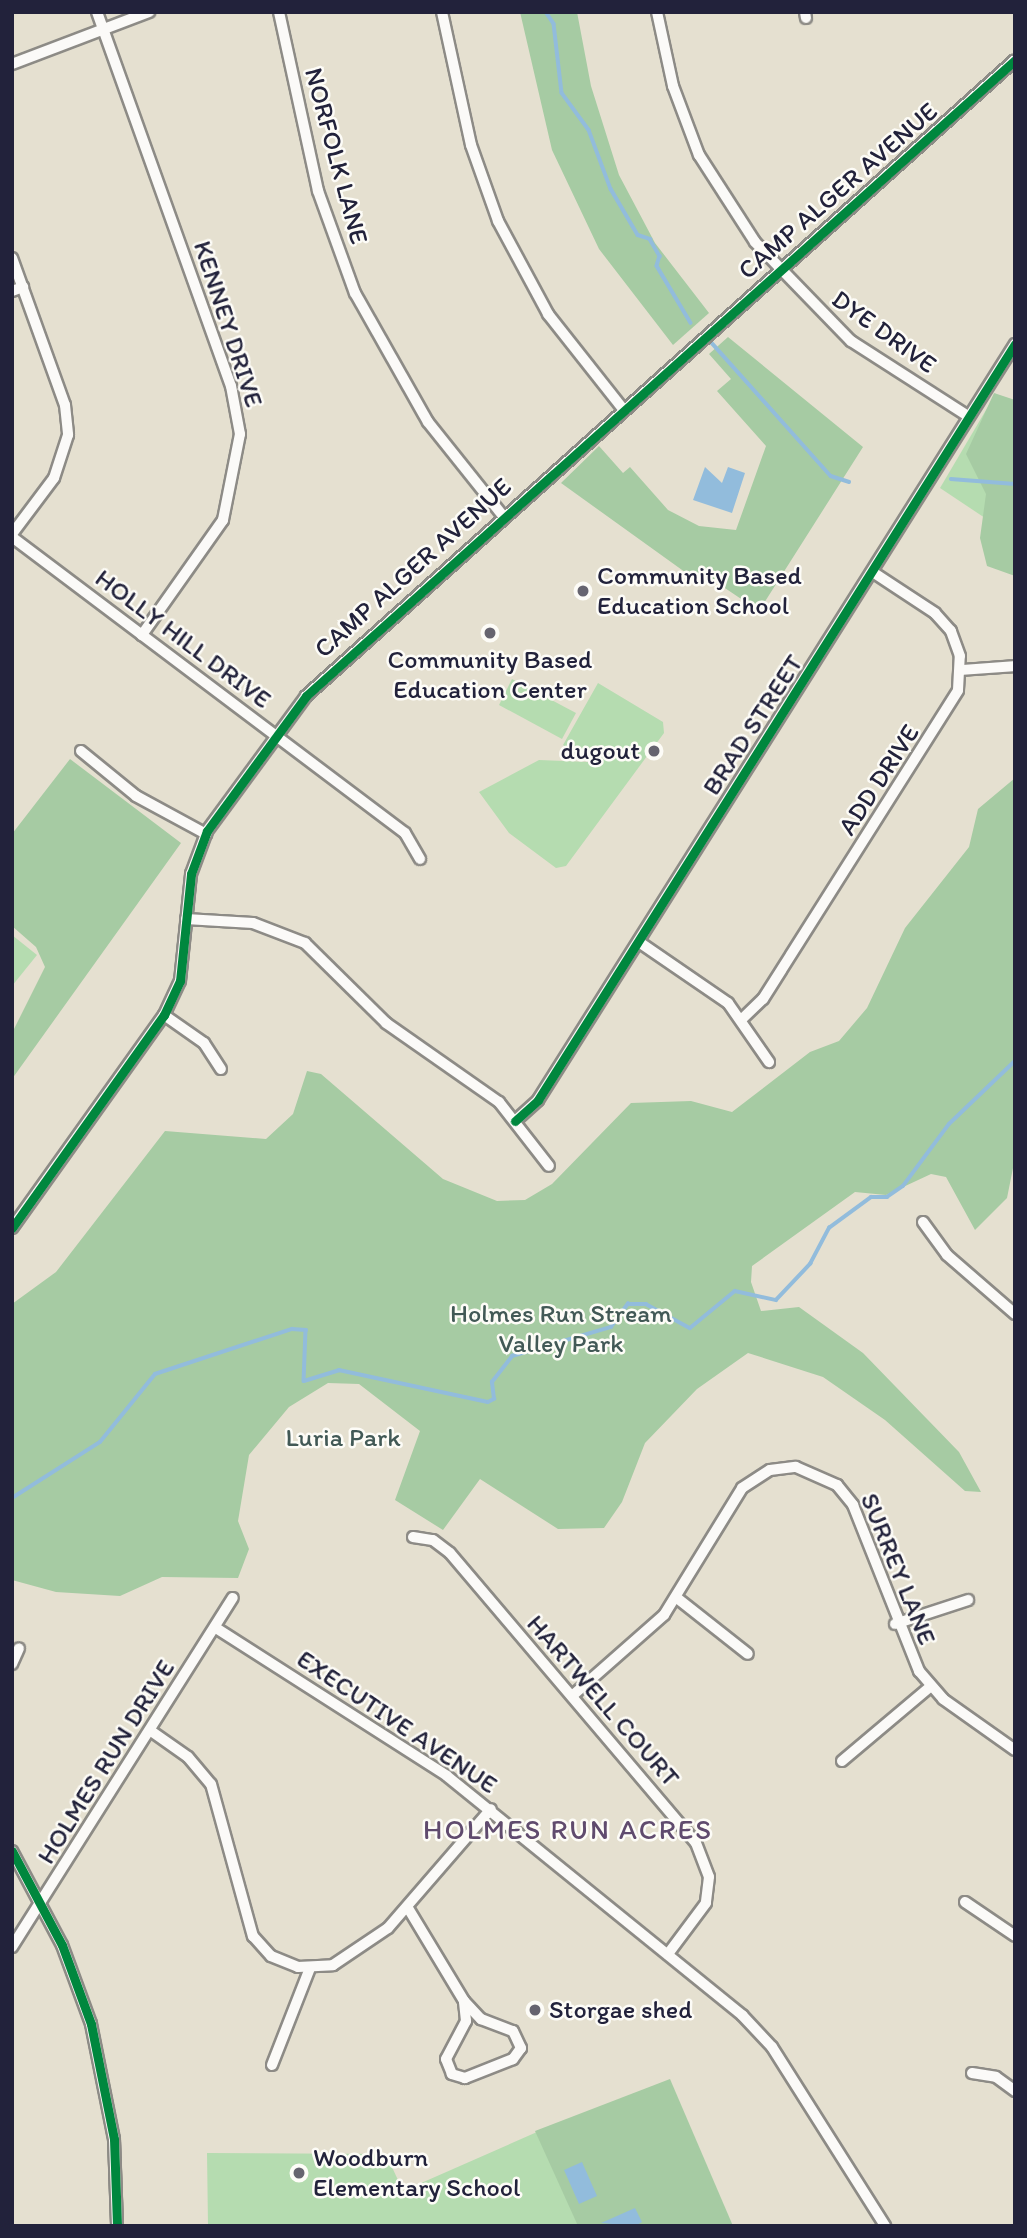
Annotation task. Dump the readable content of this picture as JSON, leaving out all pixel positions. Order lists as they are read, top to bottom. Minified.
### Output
{"streets":{"street":["NORFOLK LANE","CAMP ALGER AVENUE","KENNEY DRIVE","DYE DRIVE","HOLLY HILL DRIVE","BRAD STREET","ADD DRIVE","SURREY LANE","HARTWELL COURT","EXECUTIVE AVENUE","HOLMES RUN DRIVE"]},"crossings":[["NORFOLK LANE","CAMP ALGER AVENUE"],["CAMP ALGER AVENUE","DYE DRIVE"],["CAMP ALGER AVENUE","HOLLY HILL DRIVE"],["KENNEY DRIVE","HOLLY HILL DRIVE"],["DYE DRIVE","BRAD STREET"],["BRAD STREET","ADD DRIVE"],["SURREY LANE","HARTWELL COURT"],["HARTWELL COURT","EXECUTIVE AVENUE"],["EXECUTIVE AVENUE","HOLMES RUN DRIVE"]],"districts":["HOLMES RUN ACRES"],"parks":["Holmes Run Stream Valley Park","Luria Park"],"places":["Community Based Education School","Community Based Education Center","dugout","Storgae shed","Woodburn Elementary School"]}
